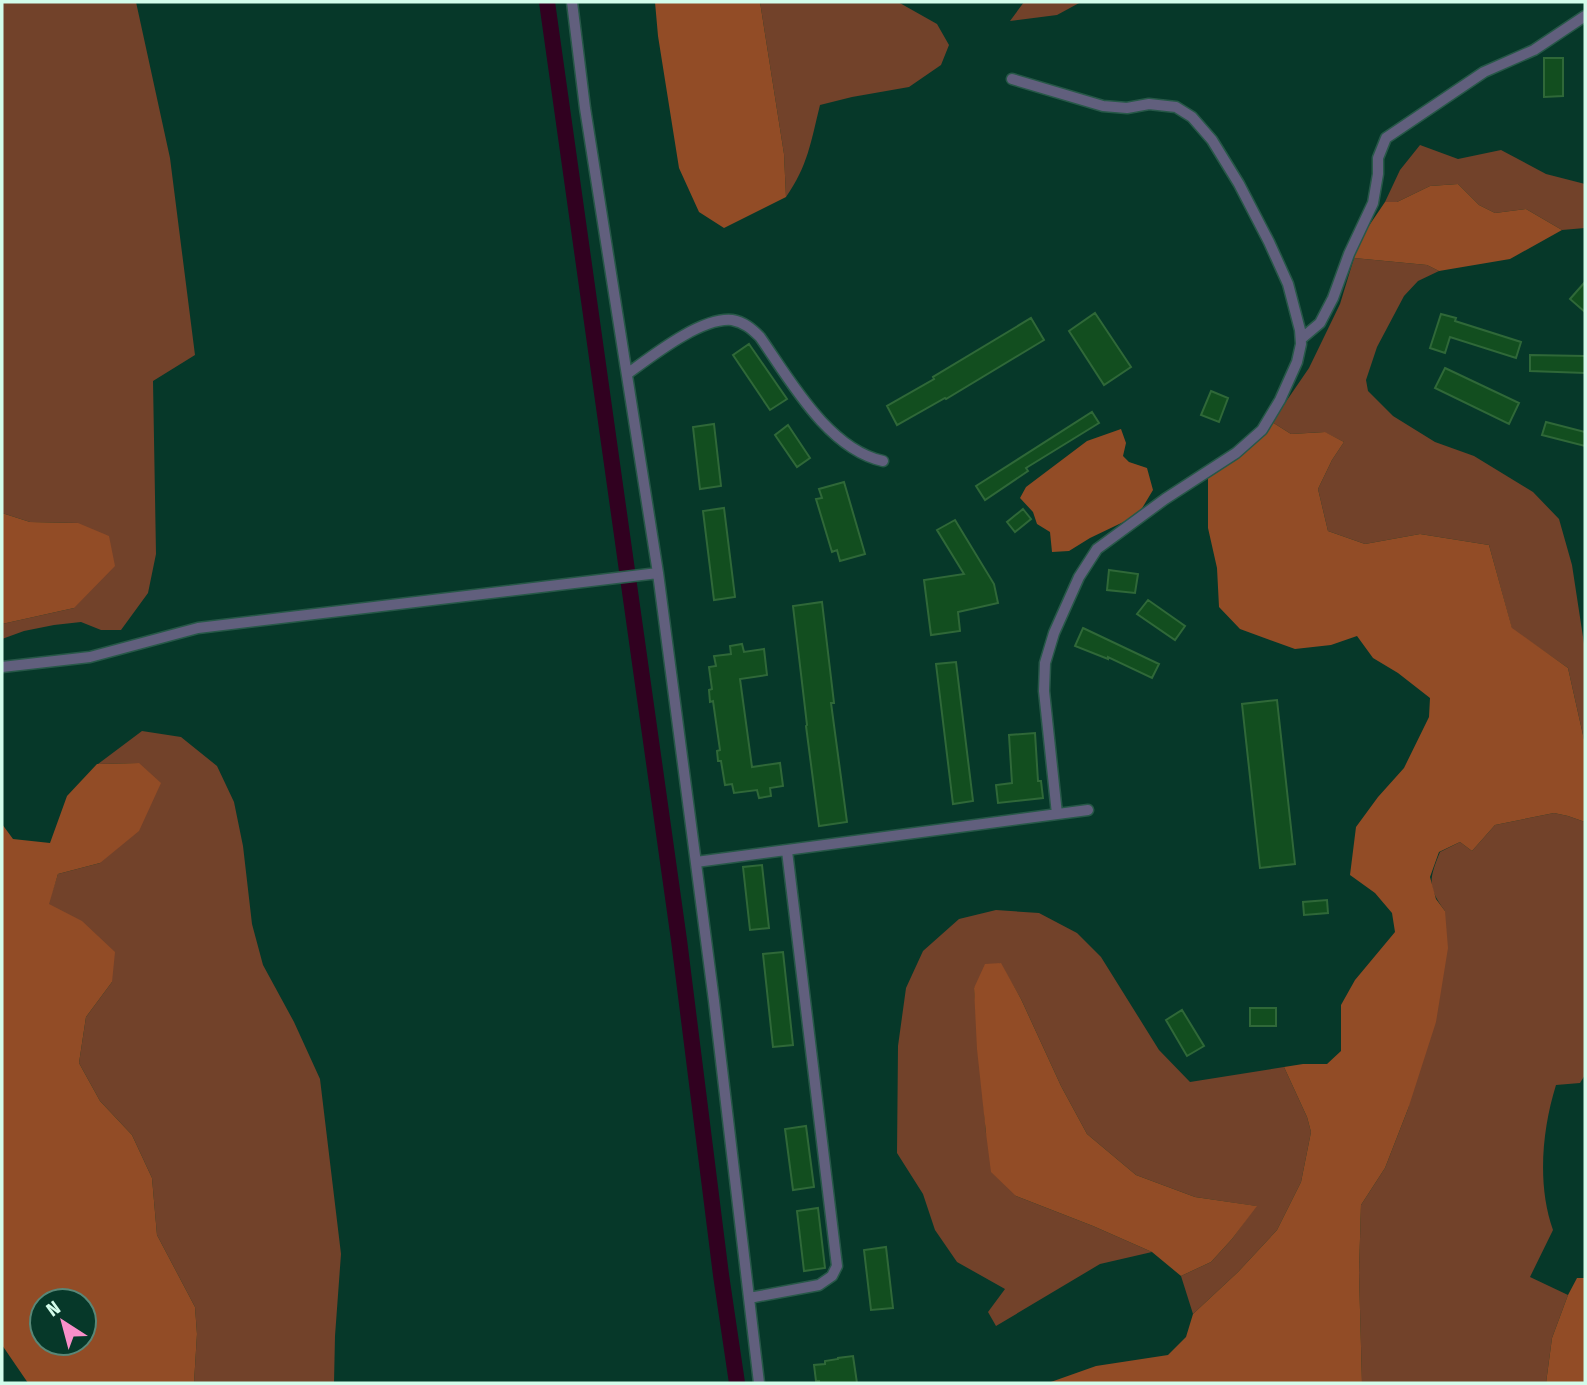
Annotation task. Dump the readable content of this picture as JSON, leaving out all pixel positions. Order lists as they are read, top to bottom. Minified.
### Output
{"north":"top left"}
